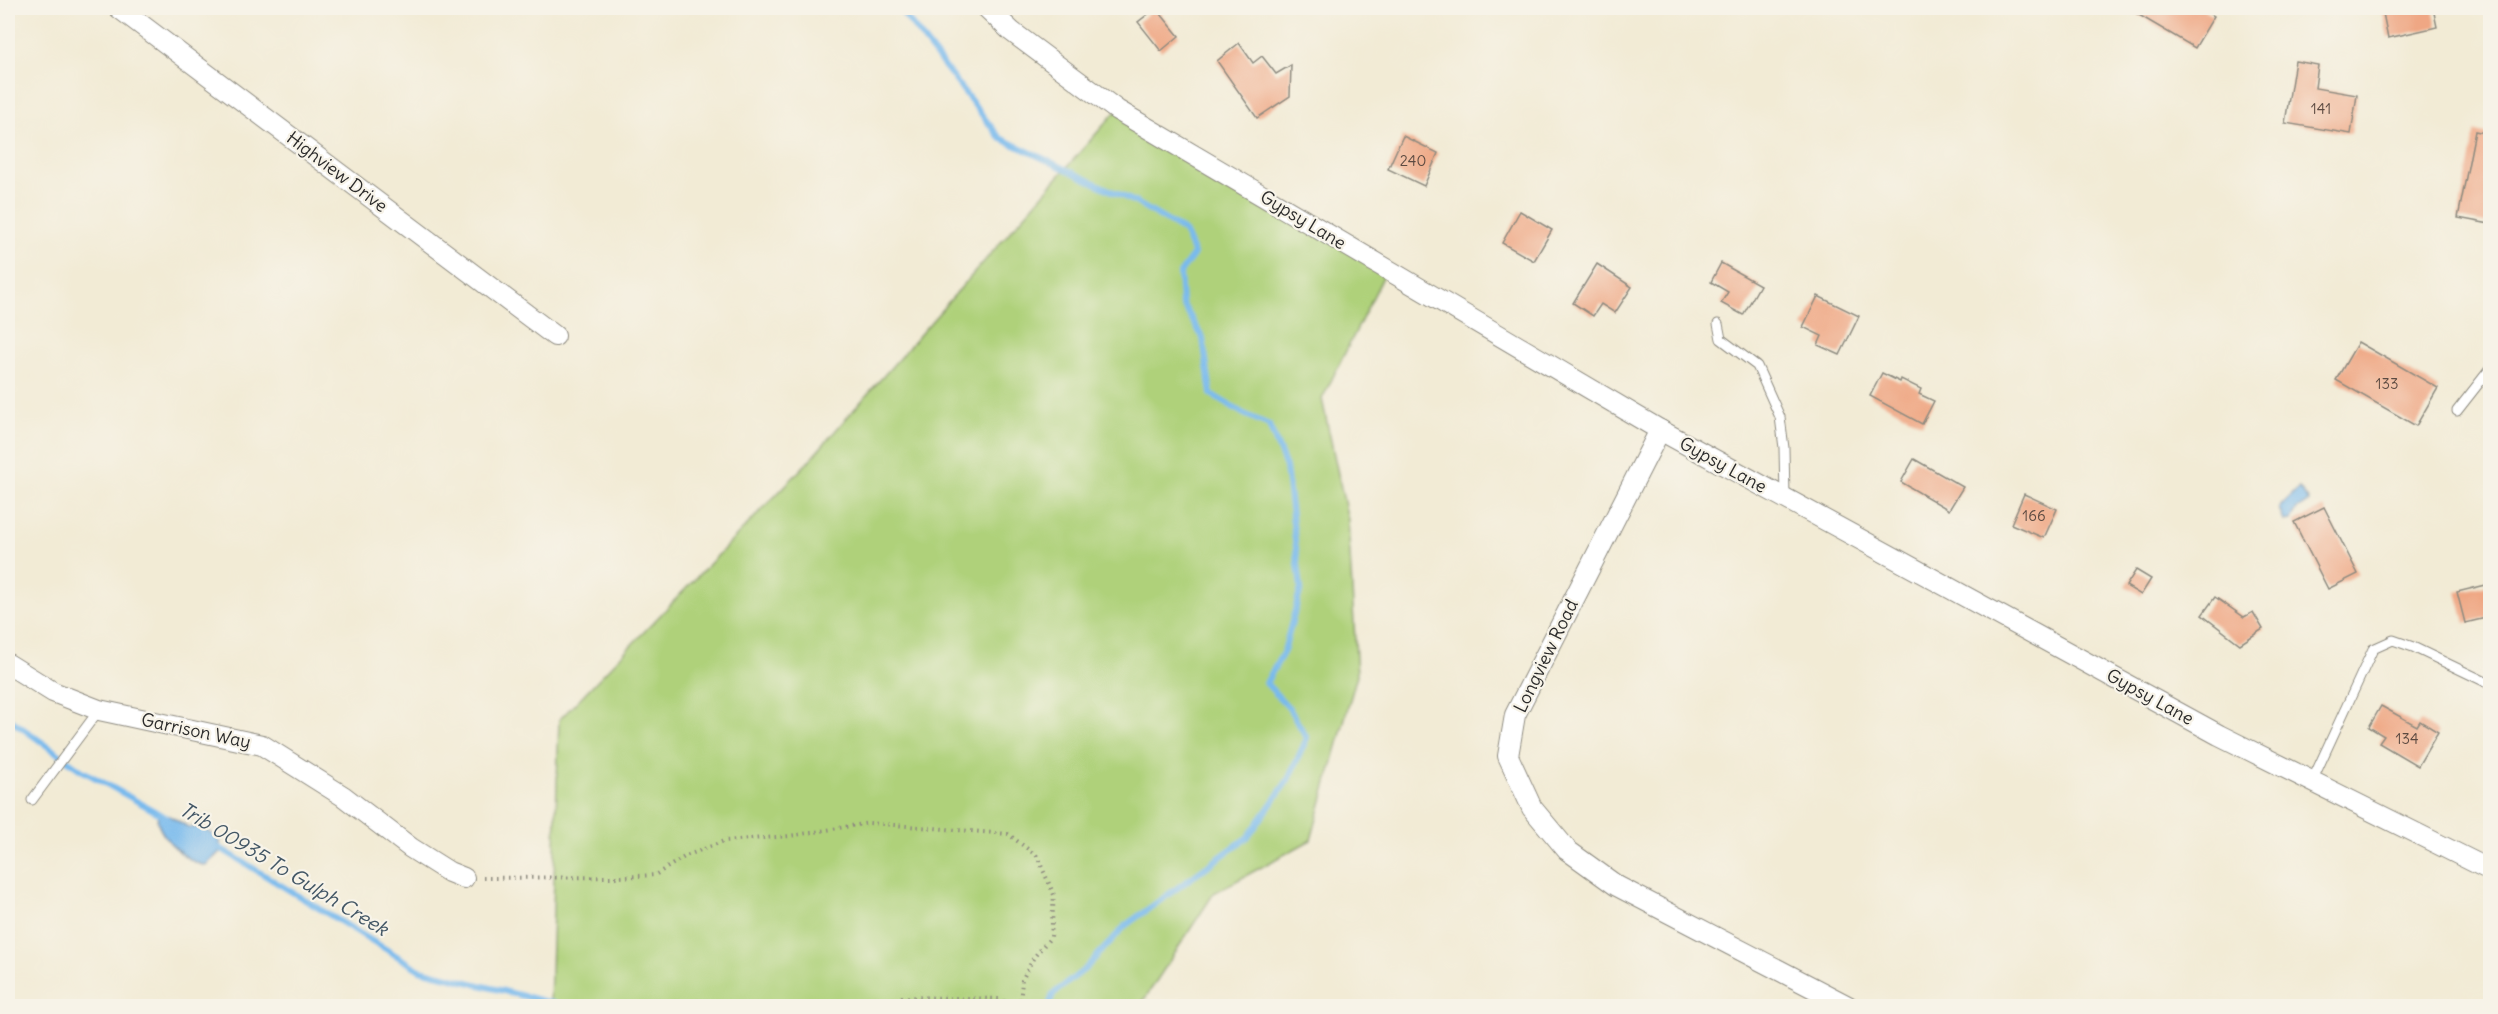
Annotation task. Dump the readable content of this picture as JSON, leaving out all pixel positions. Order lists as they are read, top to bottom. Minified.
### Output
{"streets":{"street":["Highview Drive","Gypsy Lane","Longview Road","Garrison Way"]},"crossings":[["Gypsy Lane","Longview Road"]],"water":["Trib 00935 To Gulph Creek"],"house_numbers":["141","240","133","166","134"]}
